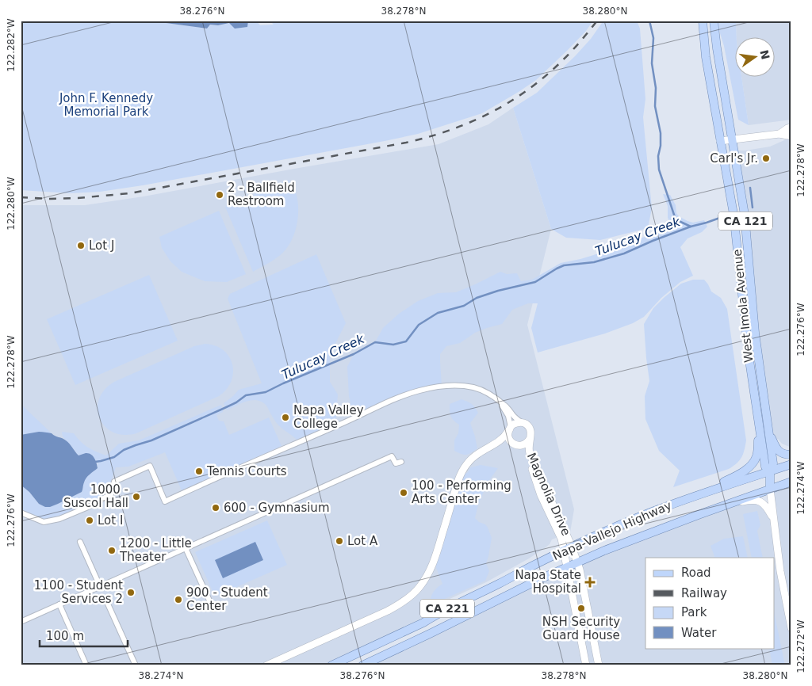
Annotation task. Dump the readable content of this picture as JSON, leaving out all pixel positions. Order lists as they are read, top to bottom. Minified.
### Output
{"streets":{"main road":["CA 121","West Imola Avenue","Napa-Vallejo Highway","CA 221"],"street":["Magnolia Drive"]},"crossings":[["CA 121","West Imola Avenue"],["West Imola Avenue","Napa-Vallejo Highway"],["West Imola Avenue","CA 221"],["Magnolia Drive","Napa-Vallejo Highway"],["Napa-Vallejo Highway","CA 221"]],"water":["Tulucay Creek"],"parks":["John F. Kennedy Memorial Park"],"places":{"other":["Carl's Jr.","2 - Ballfield Restroom","Lot J","Napa Valley College","Tennis Courts","100 - Performing Arts Center","1000 - Suscol Hall","600 - Gymnasium","Lot I","Lot A","1200 - Little Theater","1100 - Student Services 2","900 - Student Center","NSH Security Guard House"],"health":["Napa State Hospital"]},"legend":["Road","Railway","Park","Water"],"scale_bar":"100 m","north":"right","coordinates":["38.276°N","38.278°N","38.280°N","122.282°W","122.278°W","122.280°W","122.276°W","122.274°W","122.272°W","38.274°N"]}
